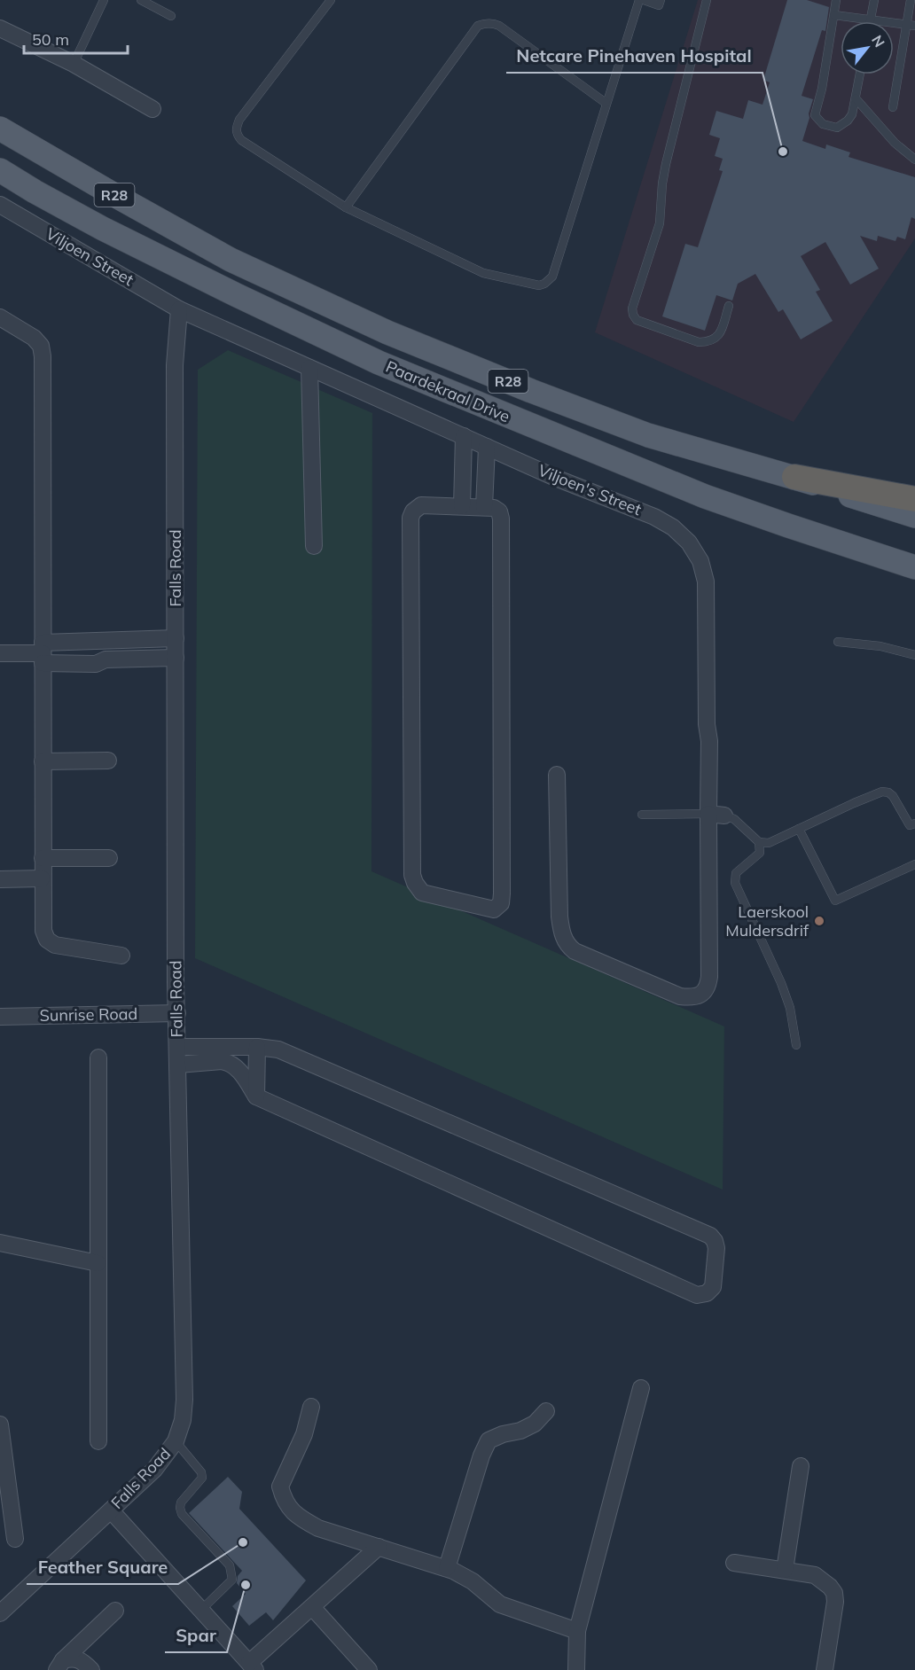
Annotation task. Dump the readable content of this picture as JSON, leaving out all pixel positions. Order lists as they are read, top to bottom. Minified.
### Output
{"streets":{"main road":["R28","Paardekraal Drive"],"street":["Viljoen Street","Viljoen's Street","Falls Road","Sunrise Road"]},"crossings":[["Viljoen Street","Viljoen's Street"],["Viljoen Street","Falls Road"],["Viljoen's Street","Falls Road"],["Falls Road","Sunrise Road"]],"places":["Netcare Pinehaven Hospital","Laerskool Muldersdrif","Feather Square","Spar"],"scale_bar":"50 m","north":"top right"}
